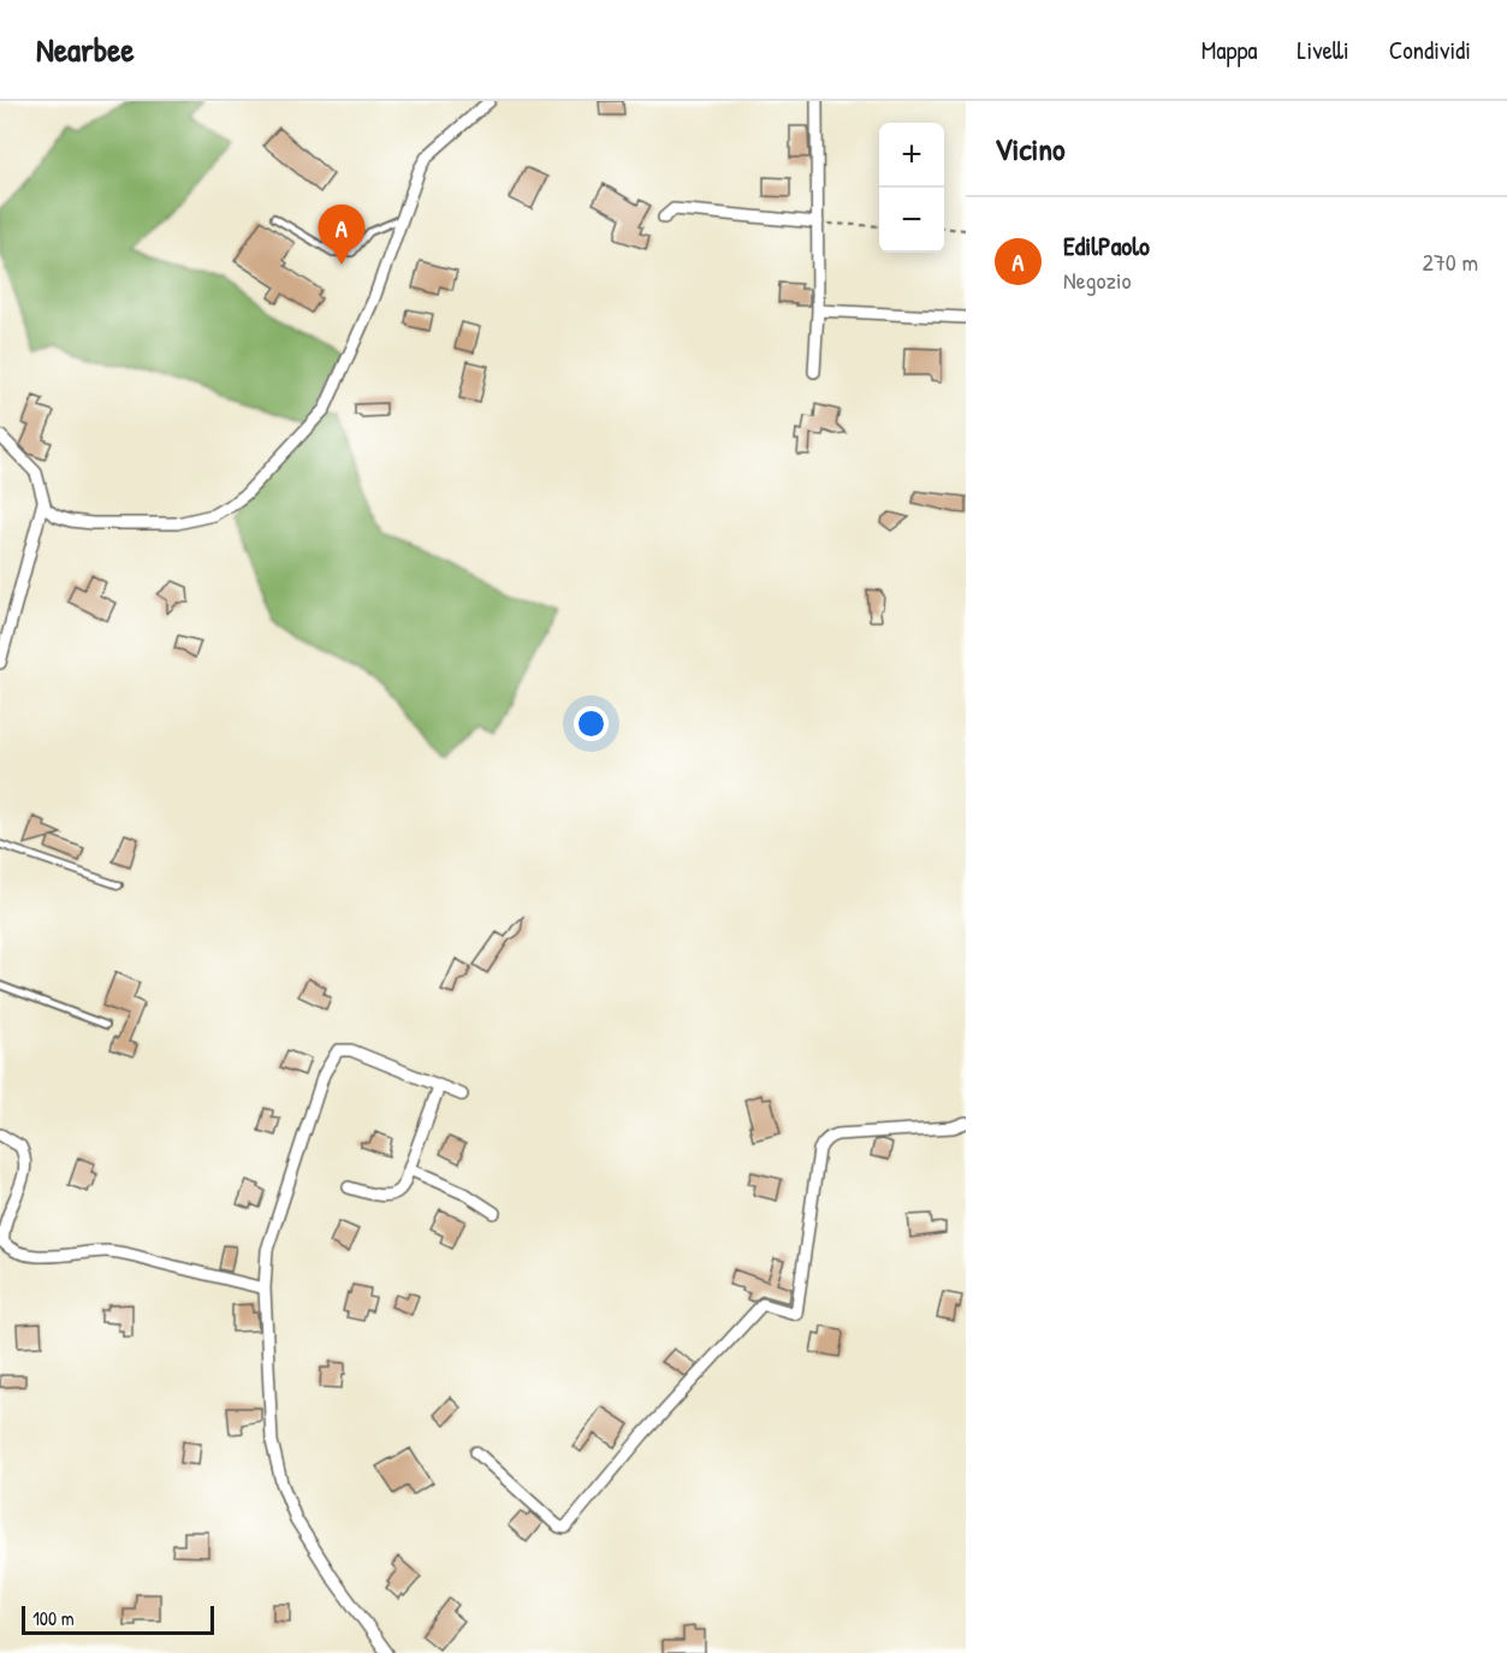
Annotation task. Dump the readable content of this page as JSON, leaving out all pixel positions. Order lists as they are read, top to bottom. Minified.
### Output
{"scale_bar":"100 m","page":{"header":"Nearbee","nav":["Mappa","Livelli","Condividi"],"heading":"Vicino","map_buttons":["+","−"],"list":[{"mark":"A","name":"EdilPaolo","note":"Negozio","value":"270 m"}],"pins":"A","scale":"100 m"}}
